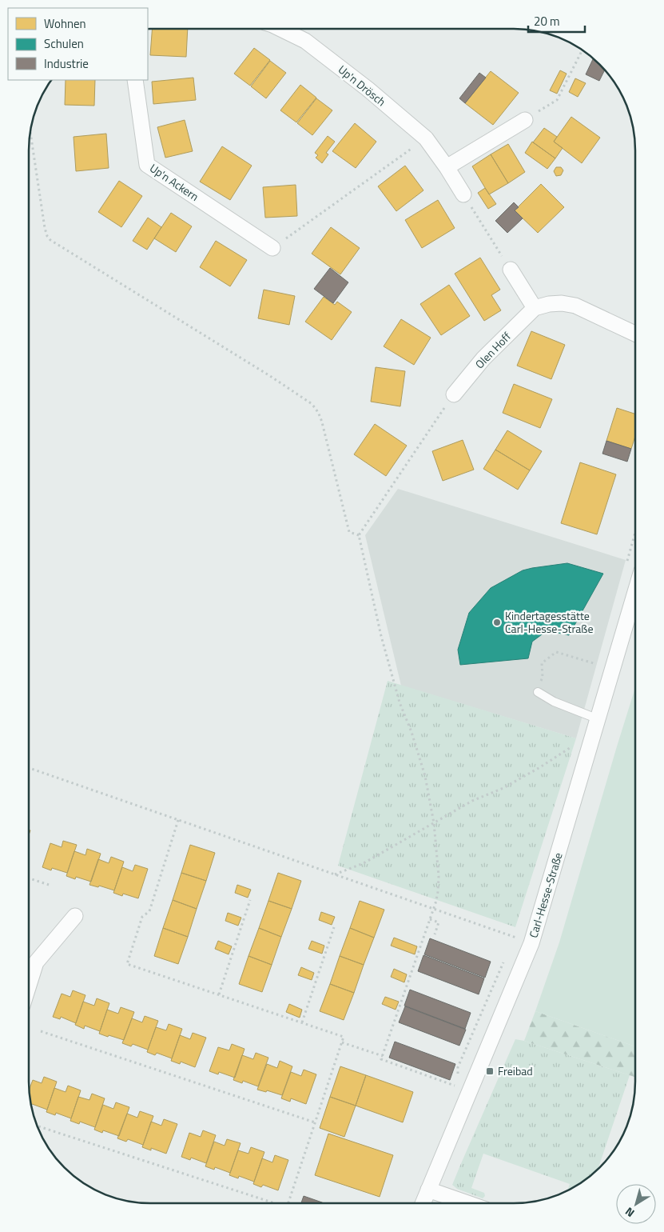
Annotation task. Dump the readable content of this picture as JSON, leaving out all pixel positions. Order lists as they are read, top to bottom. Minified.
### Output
{"streets":{"street":["Up'n Drösch","Up'n Ackern","Olen Hoff","Carl-Hesse-Straße"]},"places":{"other":["Kindertagesstätte Carl-Hesse-Straße"],"transit":["Freibad"]},"legend":["Wohnen","Schulen","Industrie"],"scale_bar":"20 m","north":"bottom left"}
